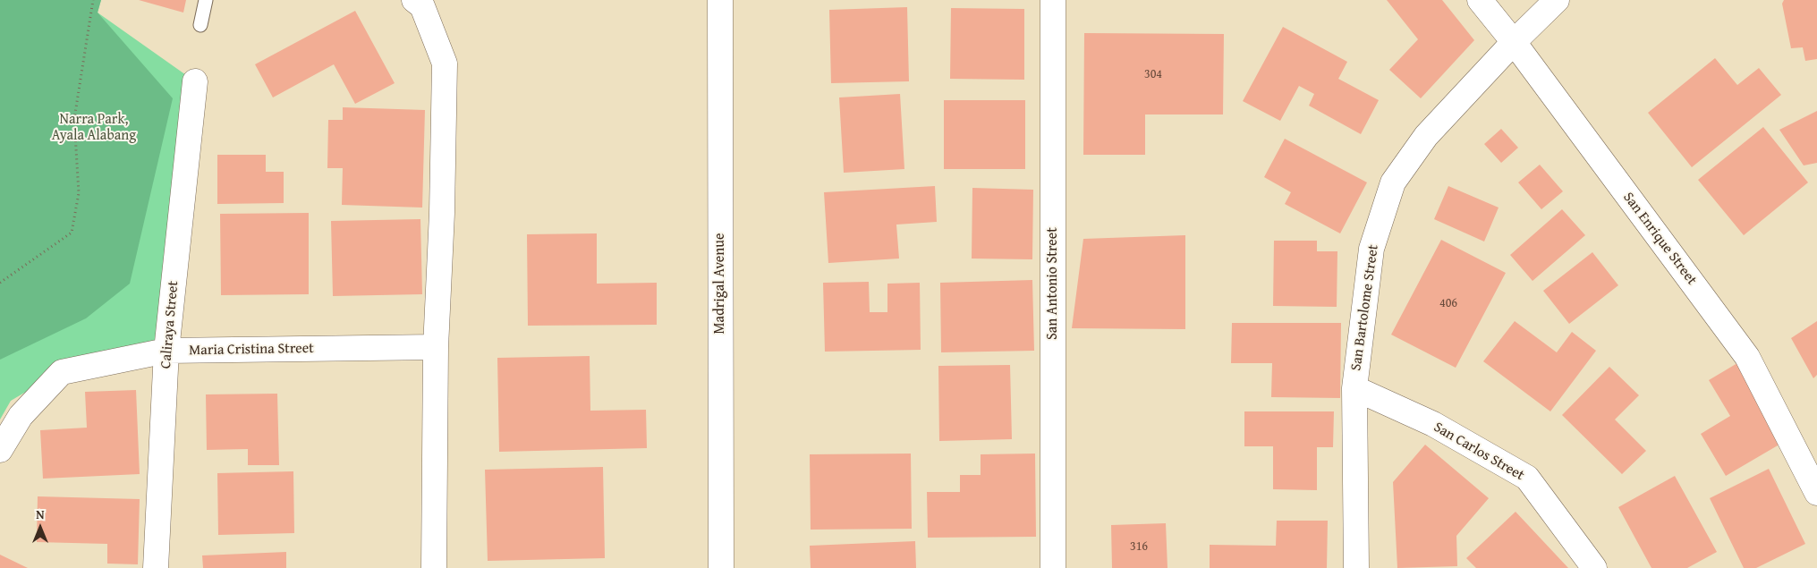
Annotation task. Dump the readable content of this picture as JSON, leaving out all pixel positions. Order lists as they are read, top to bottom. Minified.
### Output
{"streets":{"street":["San Enrique Street","Madrigal Avenue","San Antonio Street","San Bartolome Street","Caliraya Street","Maria Cristina Street","San Carlos Street"]},"crossings":[["San Enrique Street","San Bartolome Street"],["San Bartolome Street","San Carlos Street"],["Caliraya Street","Maria Cristina Street"]],"parks":["Narra Park, Ayala Alabang"],"house_numbers":["304","406","316"],"north":"top"}
